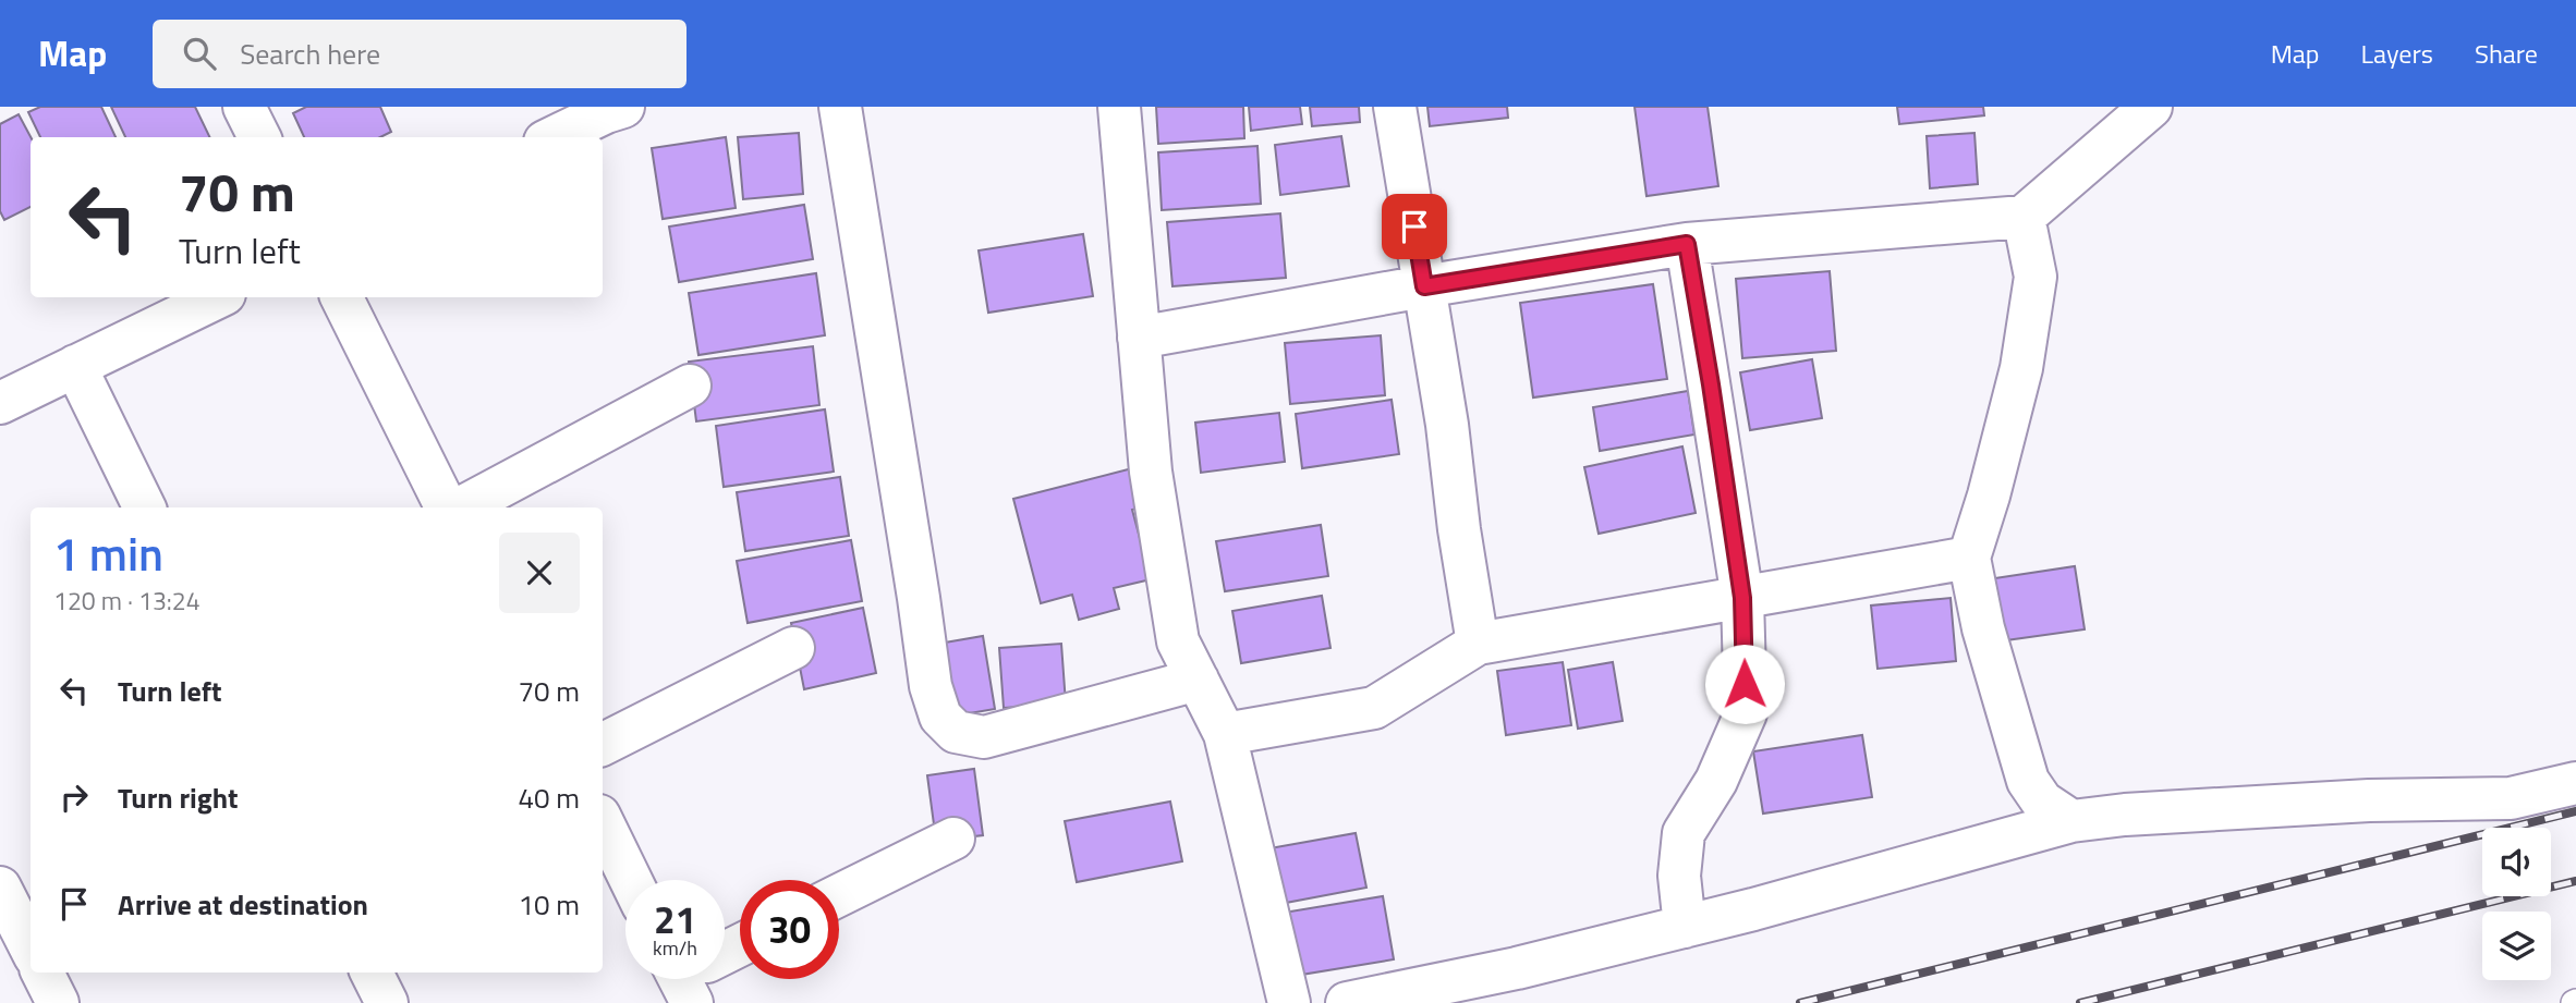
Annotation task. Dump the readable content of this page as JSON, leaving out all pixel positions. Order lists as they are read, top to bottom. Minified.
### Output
{"page":{"header":"Map","search":"Search here","nav":["Map","Layers","Share"],"turn":["70 m","Turn left"],"heading":["1 min","120 m · 13:24"],"list":[{"name":"Turn left","value":"70 m"},{"name":"Turn right","value":"40 m"},{"name":"Arrive at destination","value":"10 m"}],"speed":"21 km/h","limit":"30"}}
